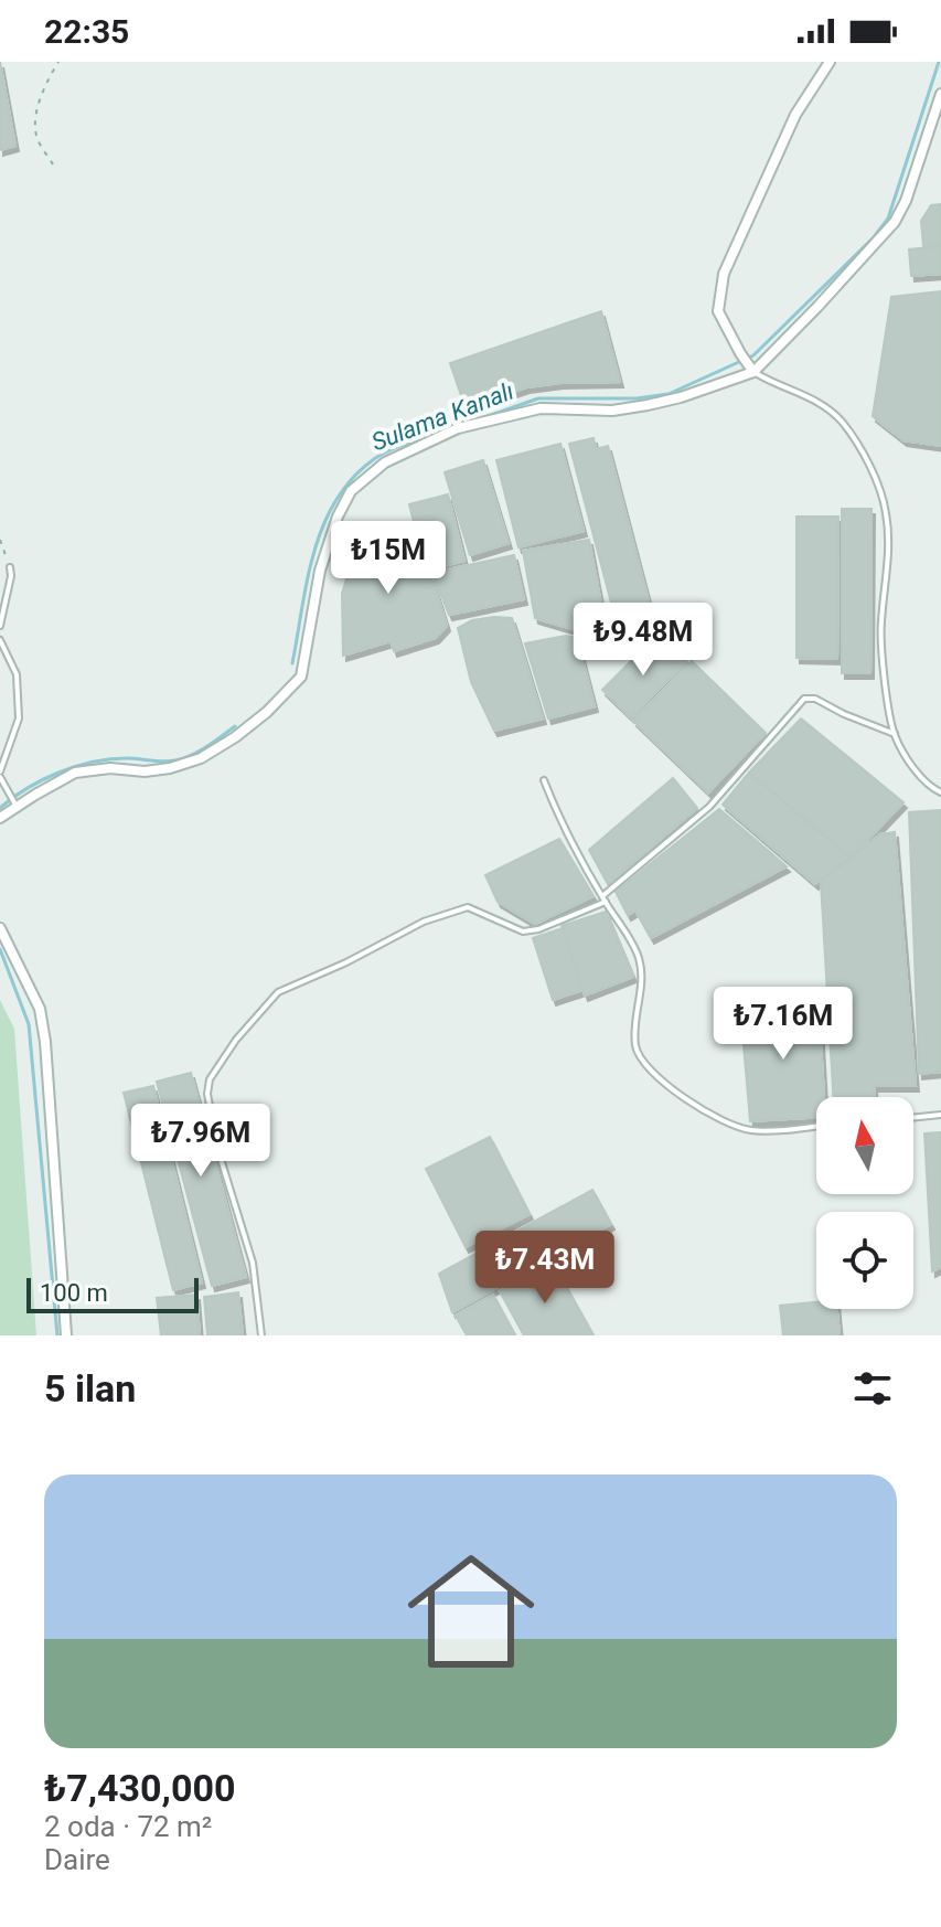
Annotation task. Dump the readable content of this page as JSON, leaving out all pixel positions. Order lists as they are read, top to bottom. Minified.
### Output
{"water":["Sulama Kanalı"],"scale_bar":"100 m","north":"top","page":{"status":"22:35","price":["₺15M","₺9.48M","₺7.16M","₺7.96M","₺7.43M"],"scale":"100 m","heading":"5 ilan","list":[{"name":"₺7,430,000","note":"2 oda · 72 m² · Daire"}]}}
